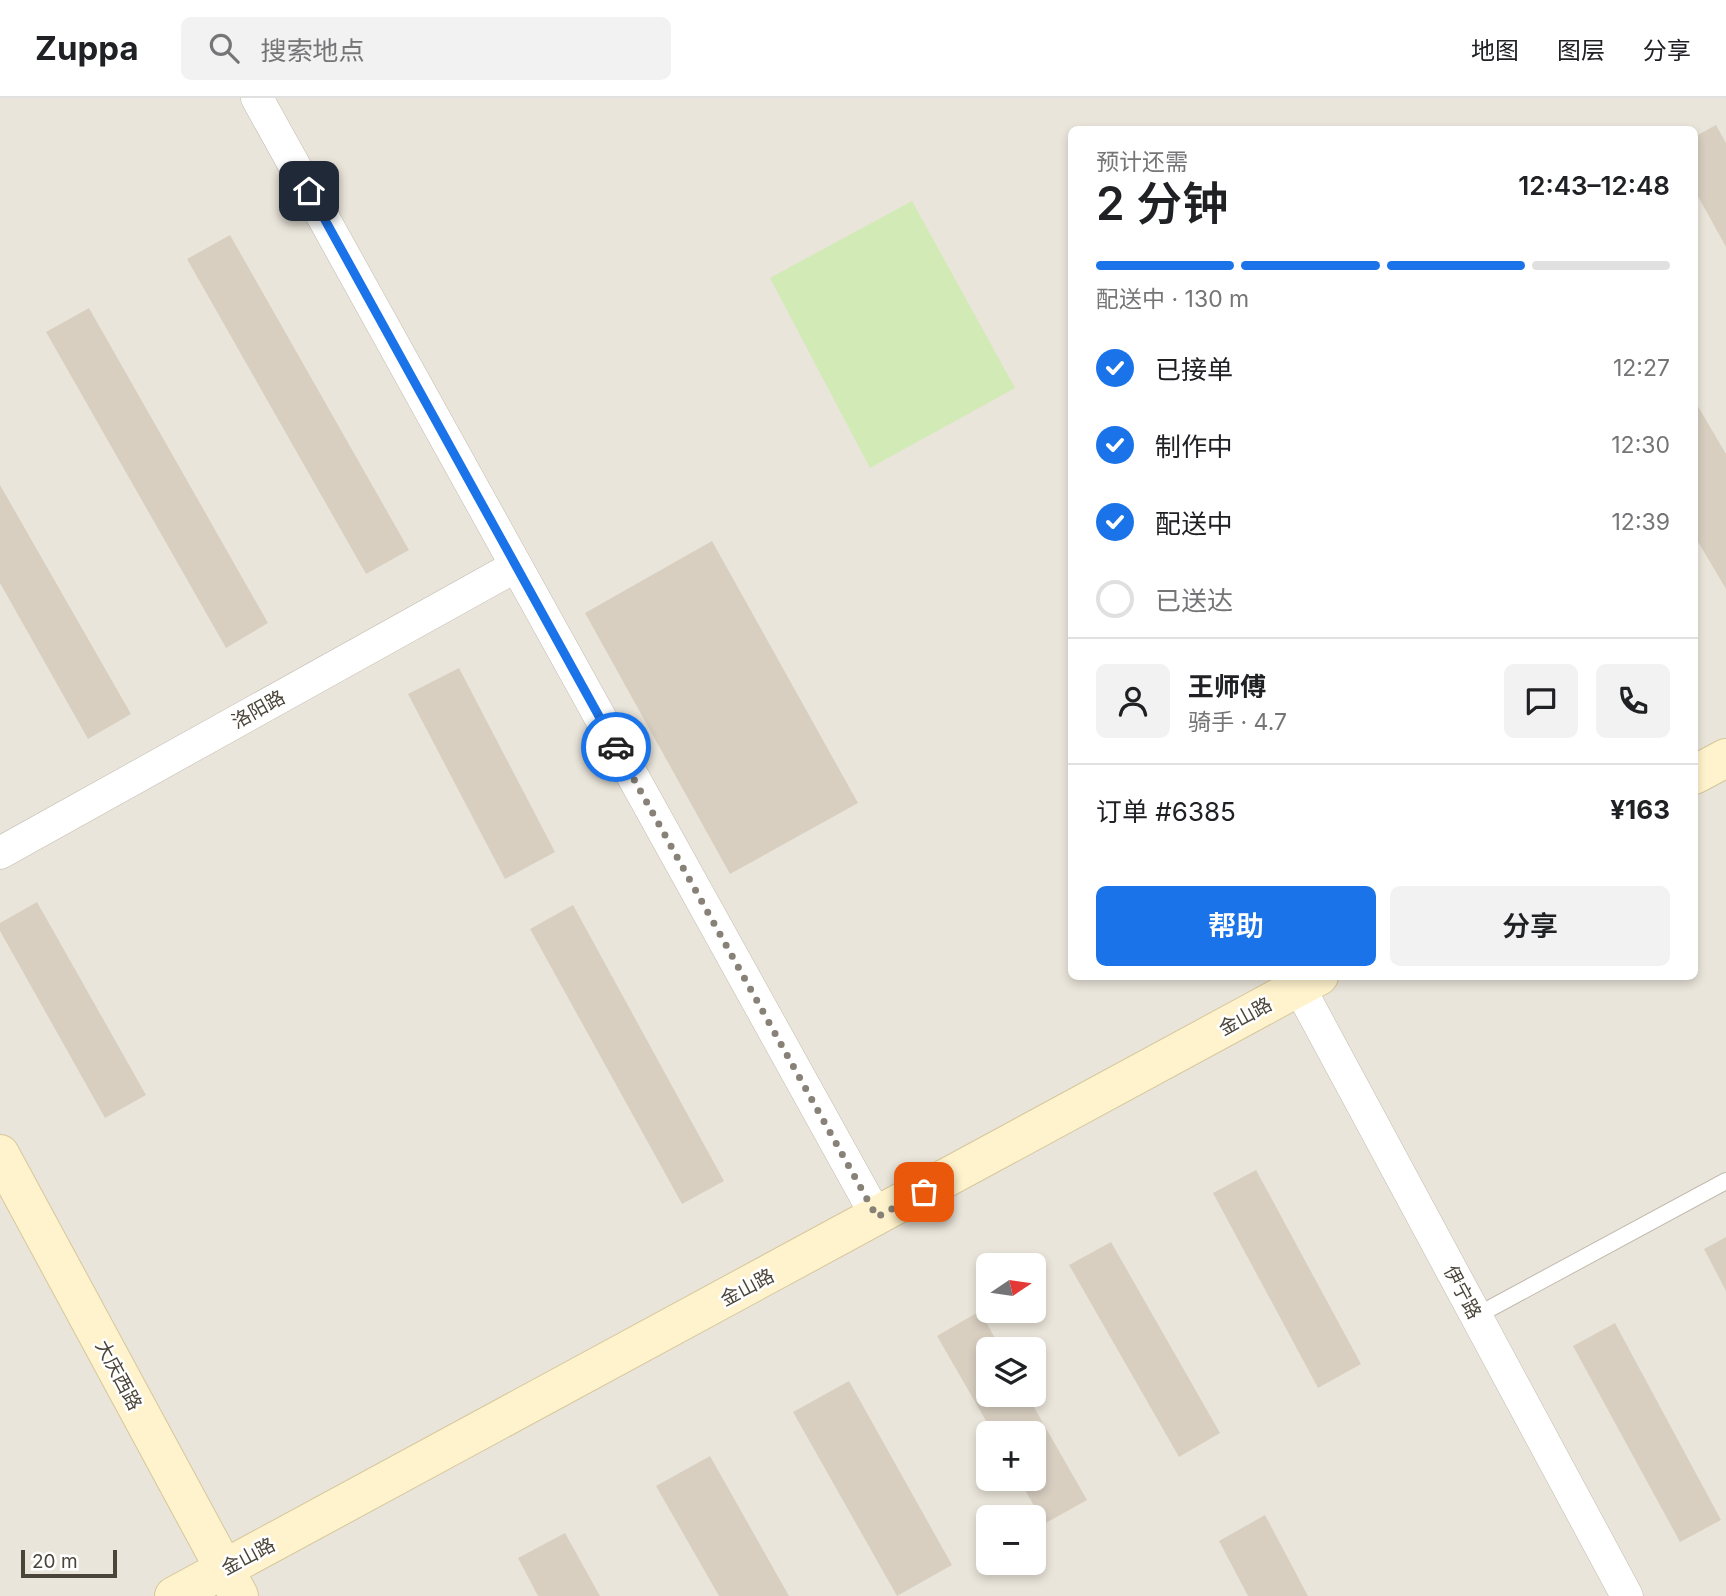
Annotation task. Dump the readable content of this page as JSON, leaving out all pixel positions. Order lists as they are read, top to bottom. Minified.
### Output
{"streets":{"street":["洛阳路","金山路","伊宁路","大庆西路"]},"crossings":[["金山路","伊宁路"],["金山路","大庆西路"]],"scale_bar":"20 m","north":"right","page":{"header":"Zuppa","search":"搜索地点","nav":["地图","图层","分享"],"heading":["2 分钟","预计还需","12:43–12:48"],"panel":["王师傅","骑手 · 4.7","订单 #6385","¥163"],"bar":"配送中 · 130 m","list":[["已接单","12:27"],["制作中","12:30"],["配送中","12:39"],"已送达"],"buttons":["帮助","分享"],"map_buttons":["+","−"],"scale":"20 m"}}
